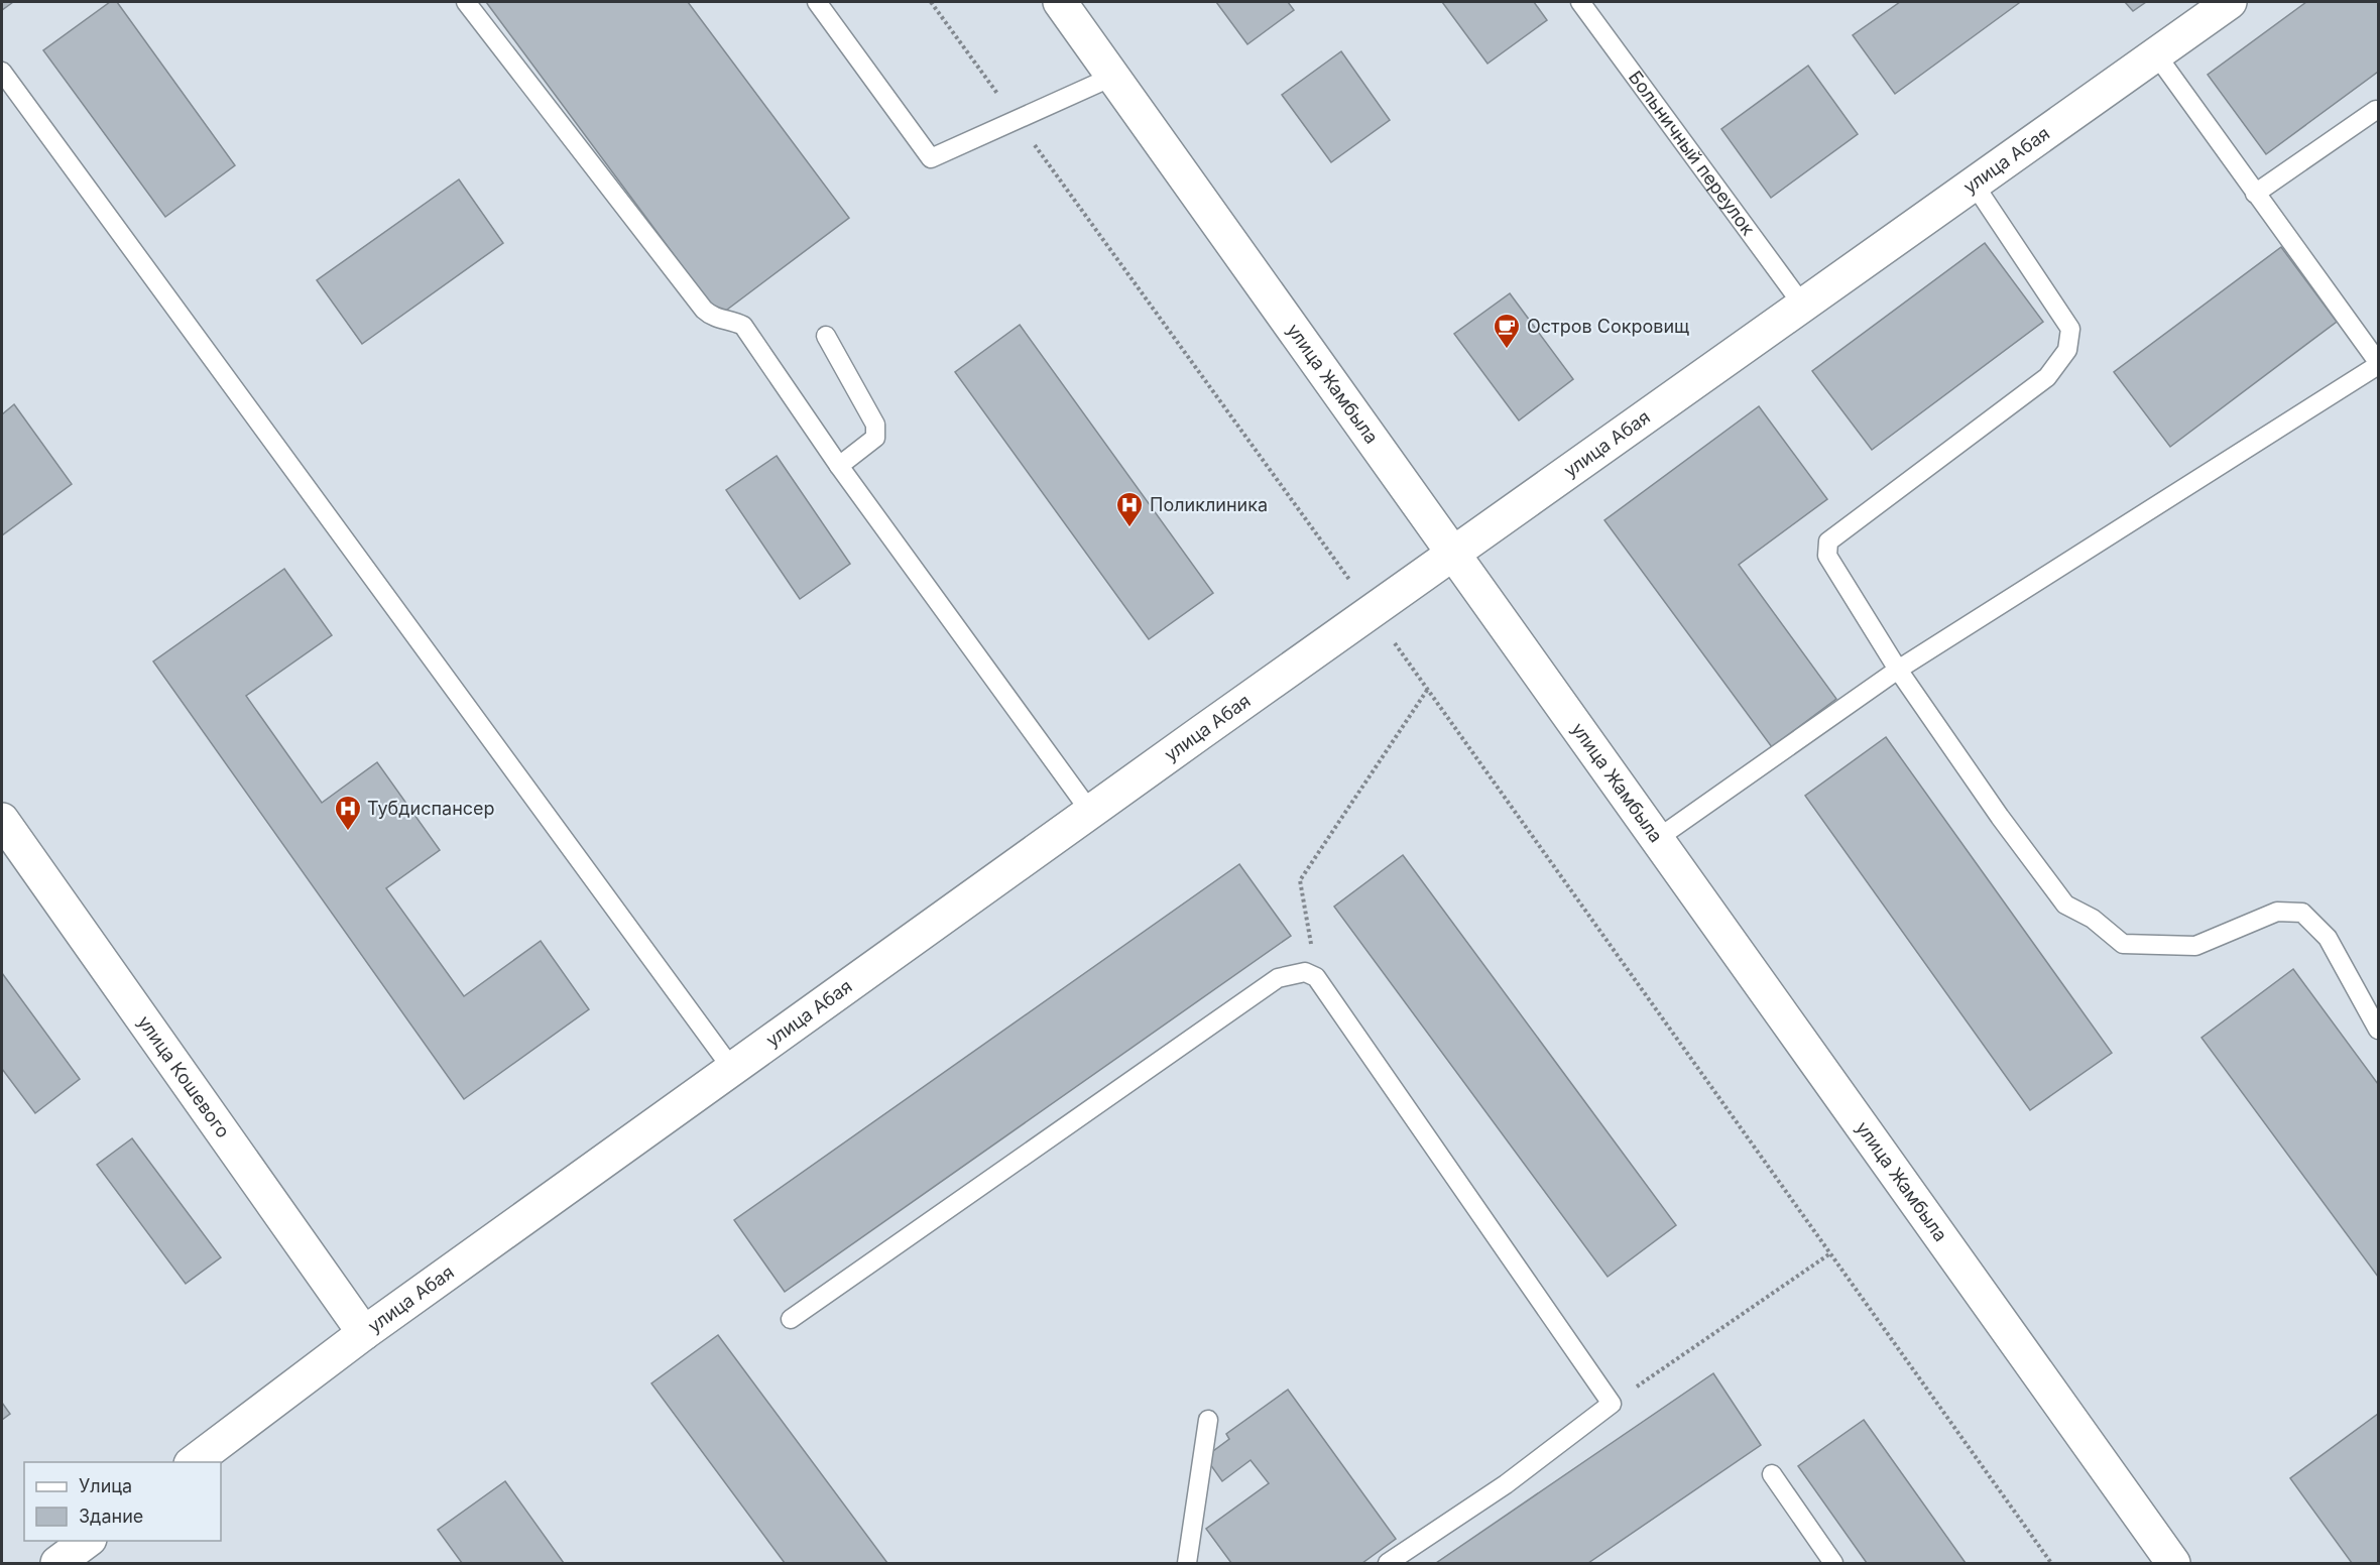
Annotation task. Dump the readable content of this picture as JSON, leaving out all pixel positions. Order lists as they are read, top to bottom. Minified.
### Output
{"streets":{"street":["улица Абая","улица Жамбыла","улица Кошевого"],"lane":["Больничный переулок"]},"crossings":[["Больничный переулок","улица Абая"],["улица Абая","улица Жамбыла"],["улица Абая","улица Кошевого"]],"places":{"cafe":["Остров Сокровищ"],"hospital":["Поликлиника","Тубдиспансер"]},"legend":["Улица","Здание"]}
